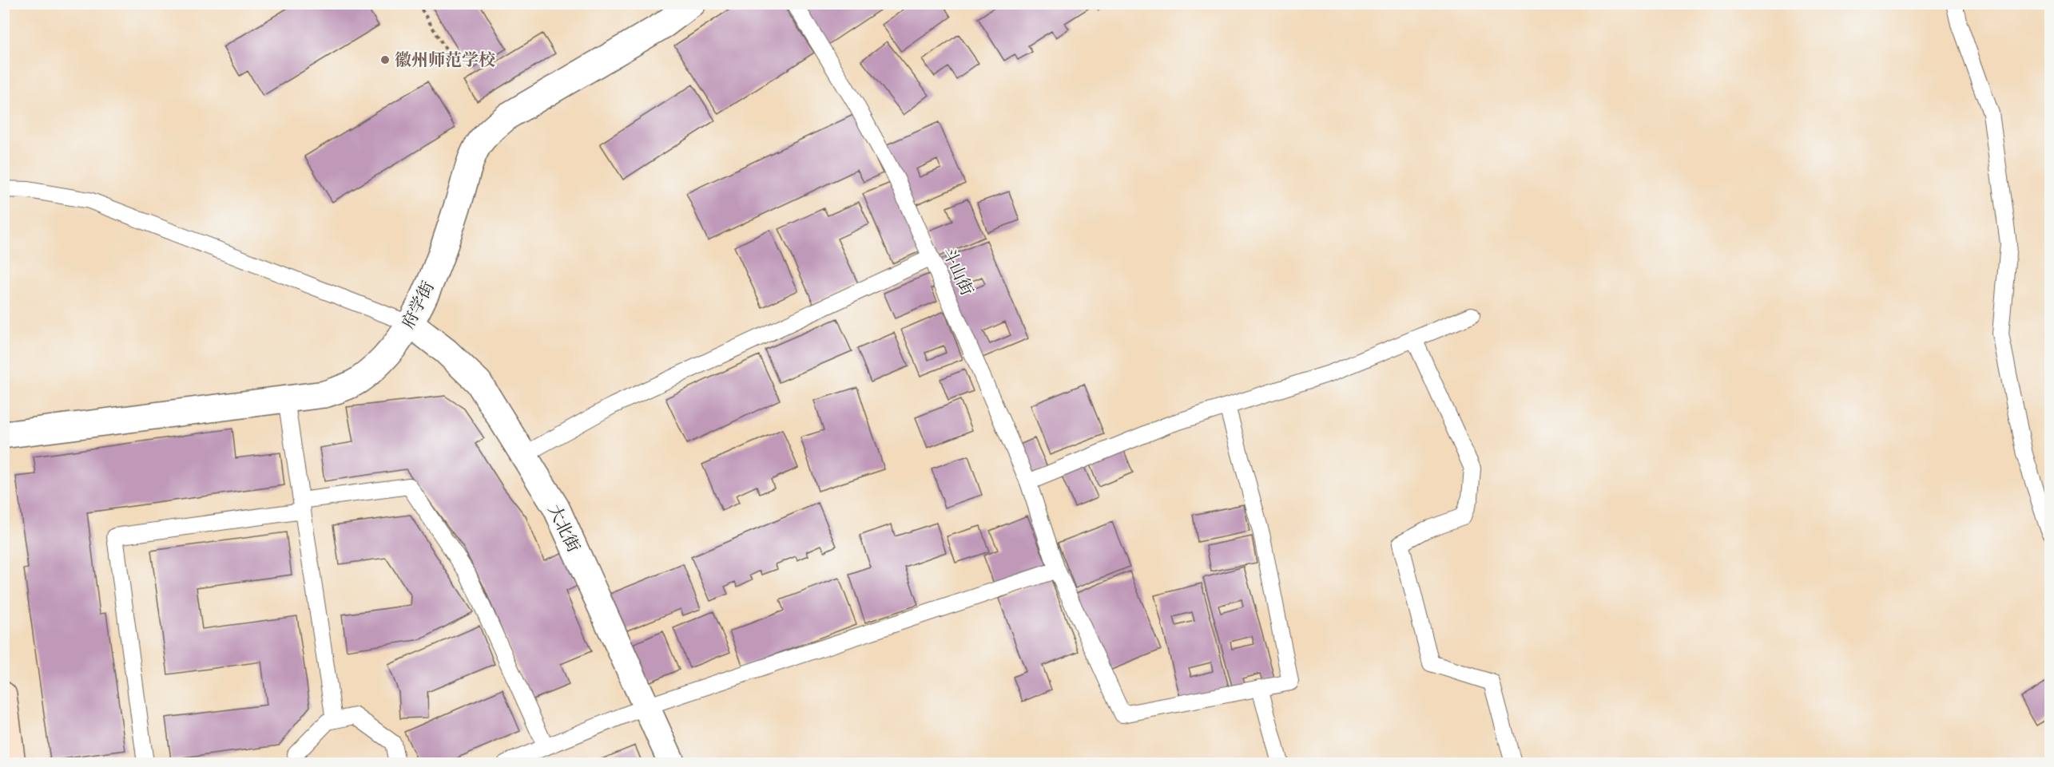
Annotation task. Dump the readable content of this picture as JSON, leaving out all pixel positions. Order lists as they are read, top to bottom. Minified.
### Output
{"streets":{"street":["府学街","大北街"],"lane":["斗山街"]},"crossings":[["府学街","大北街"]],"places":["徽州师范学校"]}
